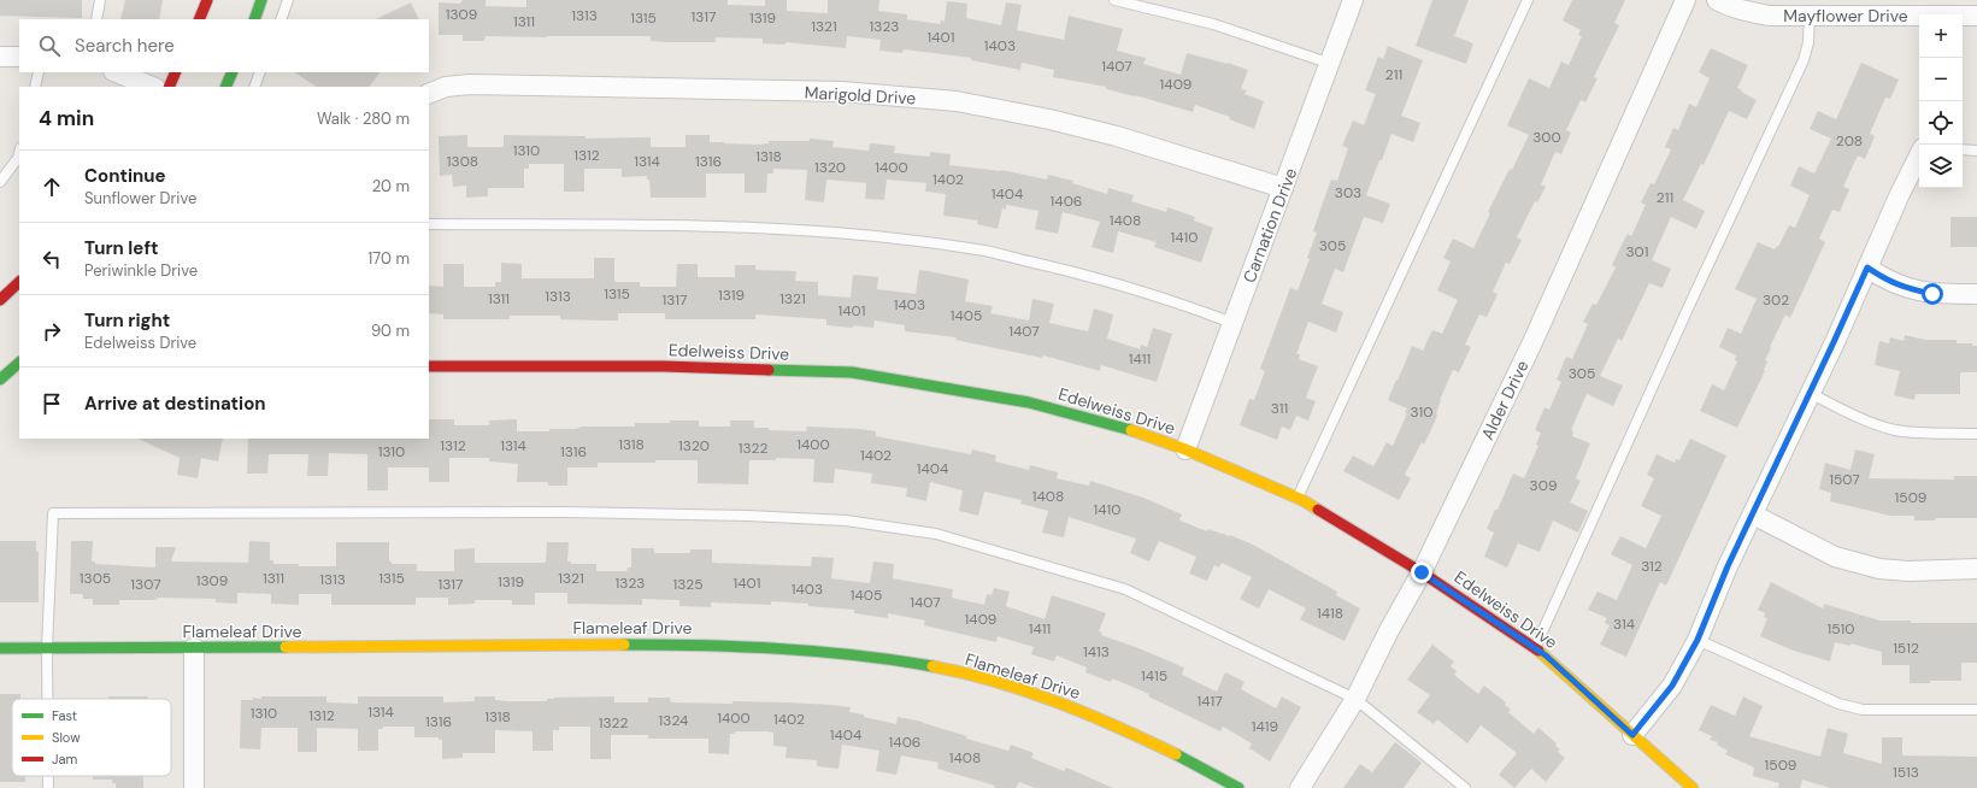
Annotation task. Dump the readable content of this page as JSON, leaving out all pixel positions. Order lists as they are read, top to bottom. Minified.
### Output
{"streets":{"street":["Mayflower Drive","Marigold Drive","Carnation Drive","Edelweiss Drive","Alder Drive","Flameleaf Drive"]},"crossings":[["Marigold Drive","Carnation Drive"],["Carnation Drive","Edelweiss Drive"],["Edelweiss Drive","Alder Drive"]],"house_numbers":["1309","1313","1317","1315","1319","1311","1321","1323","1401","1403","1407","211","1409","300","208","1310","1312","1318","1308","1314","1316","1320","1400","1402","303","1404","211","1406","1408","1410","305","301","1315","1319","1313","1311","1321","1317","302","1403","1401","1405","1407","1411","305","311","310","1318","1400","1312","1314","1320","1322","1310","1316","1402","1404","1507","309","1408","1509","1410","312","1305","1311","1315","1321","1313","1309","1319","1323","1401","1307","1317","1325","1403","1405","1407","1418","1409","314","1411","1510","1512","1413","1415","1417","1314","1310","1312","1318","1400","1402","1324","1316","1322","1419","1404","1406","1408","1509","1513"],"legend":["Fast","Slow","Jam"],"page":{"map_buttons":["+","−"],"search":"Search here","heading":["4 min","Walk · 280 m"],"list":[["Continue","Sunflower Drive","20 m"],["Turn left","Periwinkle Drive","170 m"],["Turn right","Edelweiss Drive","90 m"],"Arrive at destination"]}}
